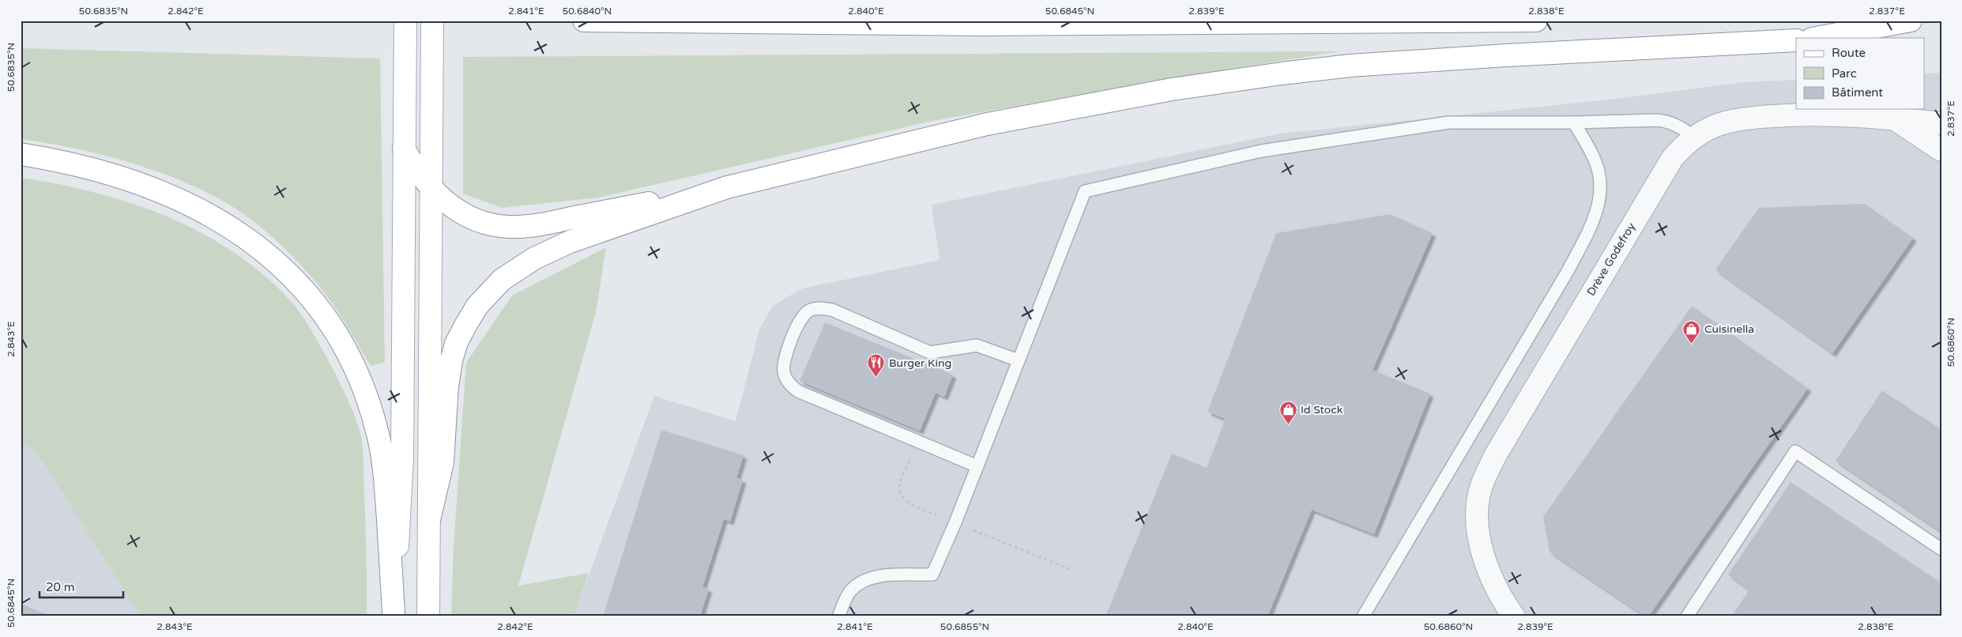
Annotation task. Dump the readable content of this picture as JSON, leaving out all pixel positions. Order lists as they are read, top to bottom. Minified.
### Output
{"streets":{"street":["Drève Godefroy"]},"places":{"shop":["Cuisinella","Id Stock"],"restaurant":["Burger King"]},"legend":["Route","Parc","Bâtiment"],"scale_bar":"20 m","coordinates":["50.6835°N","2.842°E","2.841°E","50.6840°N","2.840°E","50.6845°N","2.839°E","2.838°E","2.837°E","2.843°E","50.6860°N","50.6855°N"]}
